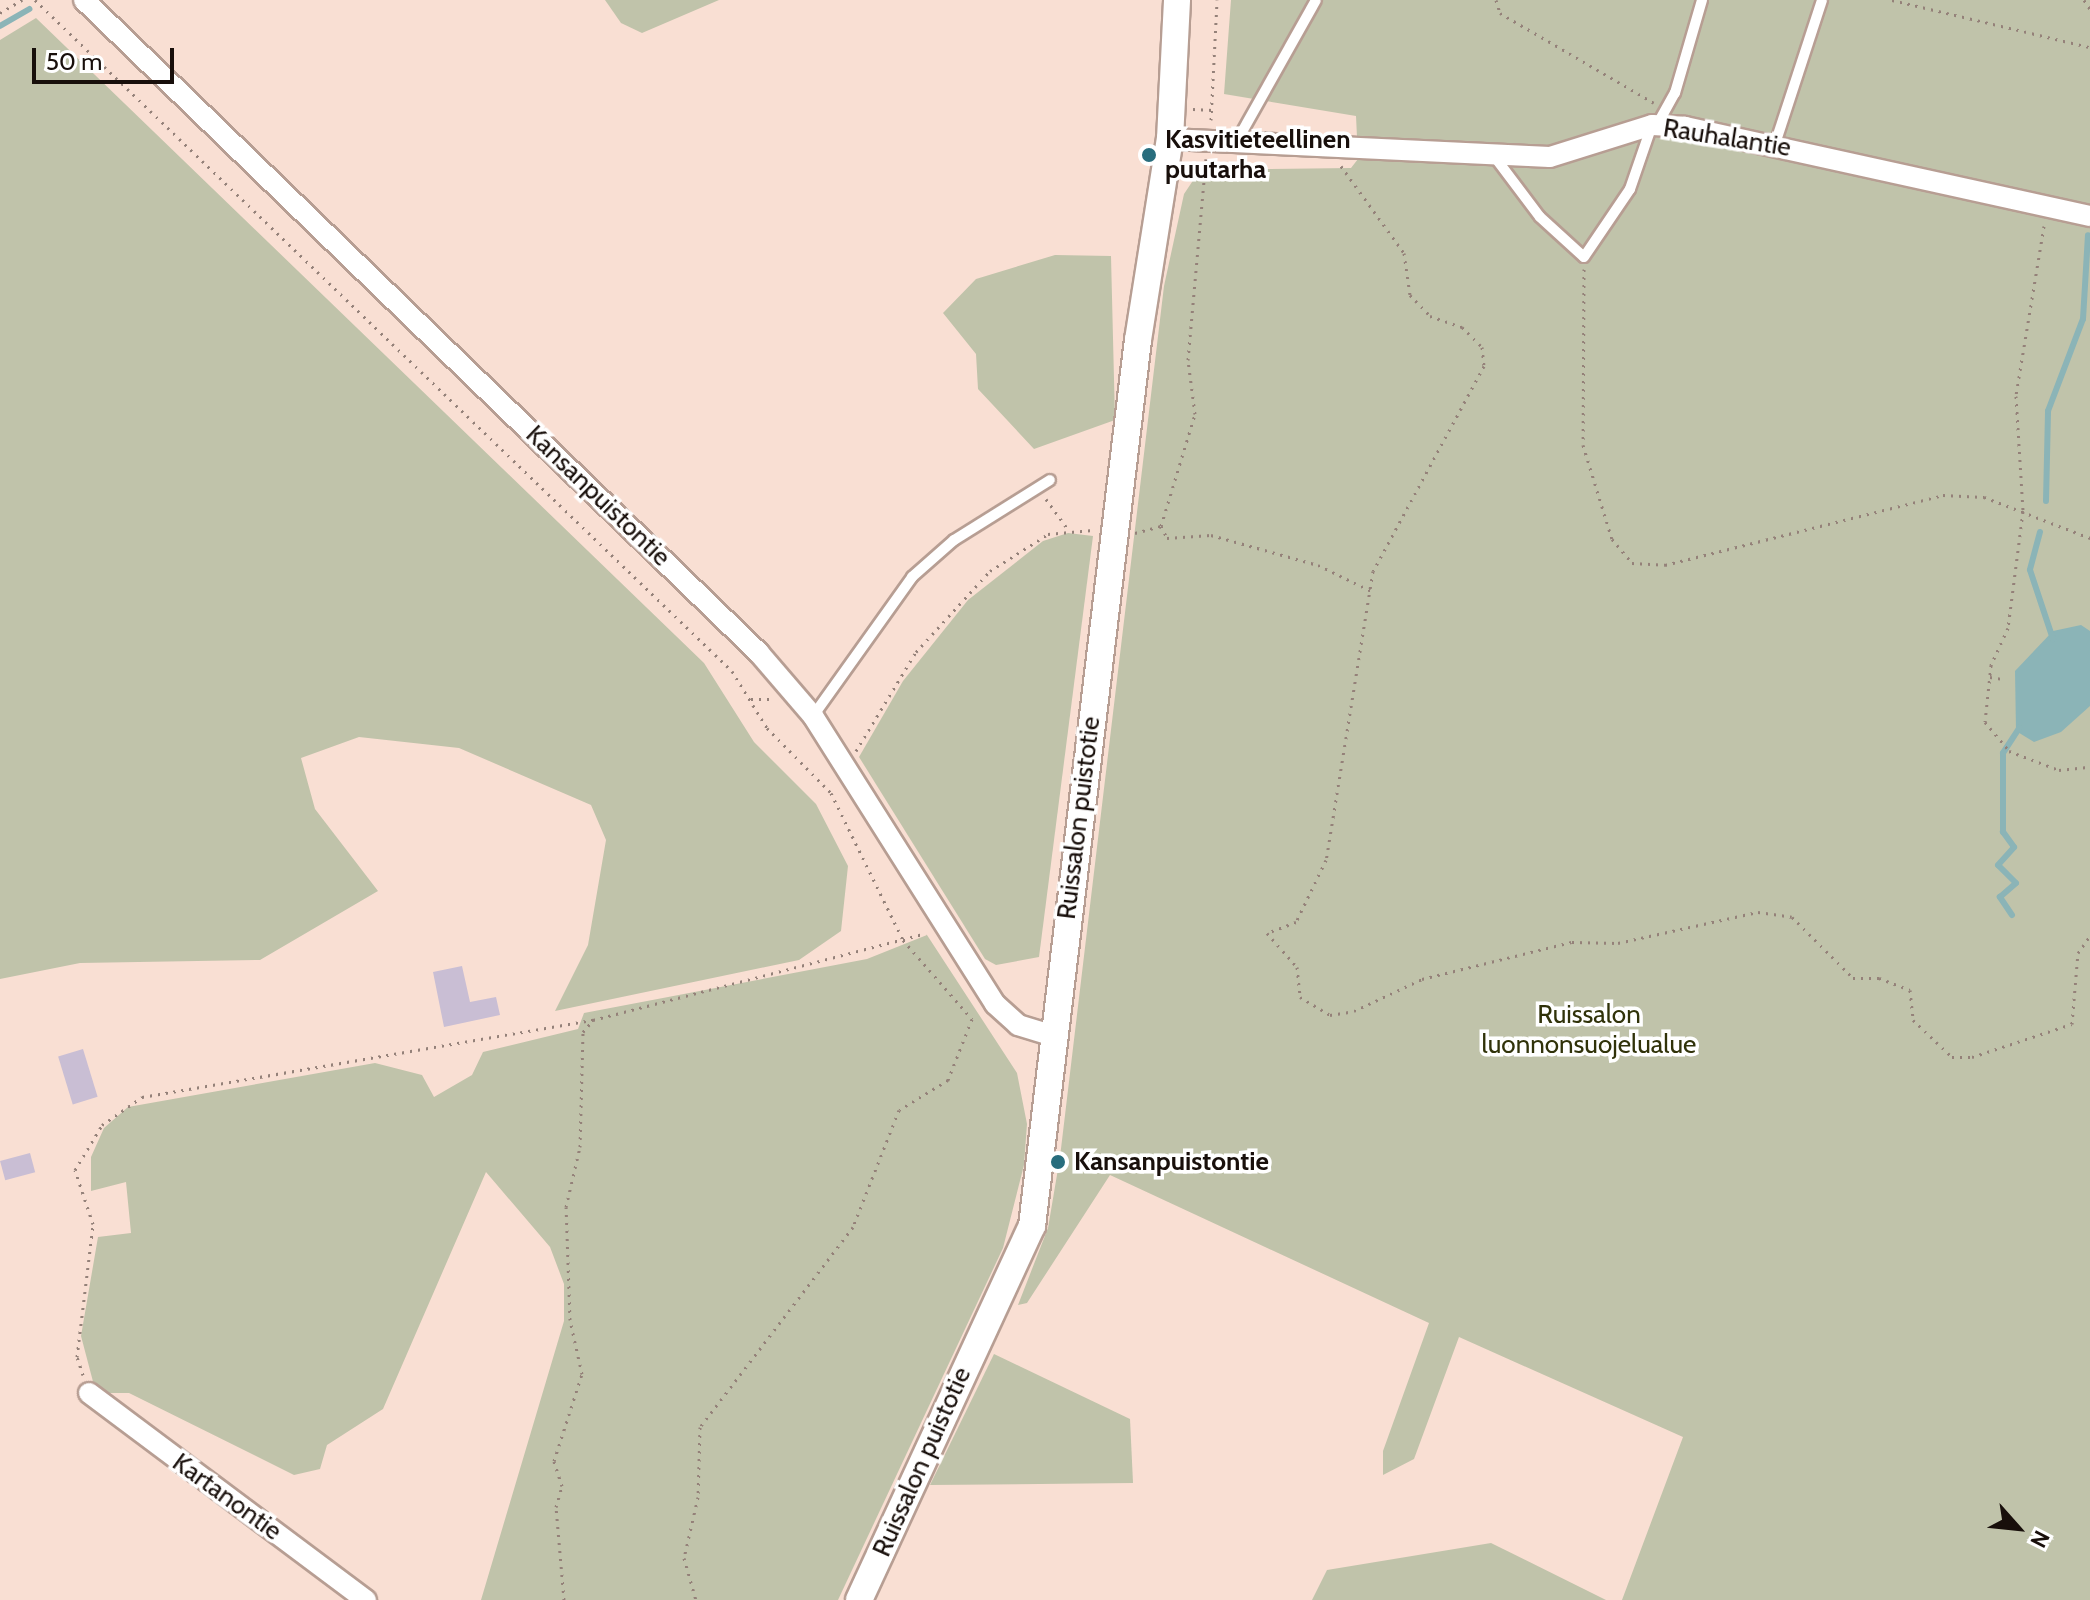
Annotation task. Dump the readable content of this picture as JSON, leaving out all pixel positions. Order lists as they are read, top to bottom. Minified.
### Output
{"streets":{"street":["Rauhalantie","Kansanpuistontie","Ruissalon puistotie","Kartanontie"]},"crossings":[["Rauhalantie","Ruissalon puistotie"],["Kansanpuistontie","Ruissalon puistotie"]],"parks":["Ruissalon luonnonsuojelualue"],"places":["Kasvitieteellinen puutarha","Kansanpuistontie"],"scale_bar":"50 m","north":"bottom right"}
